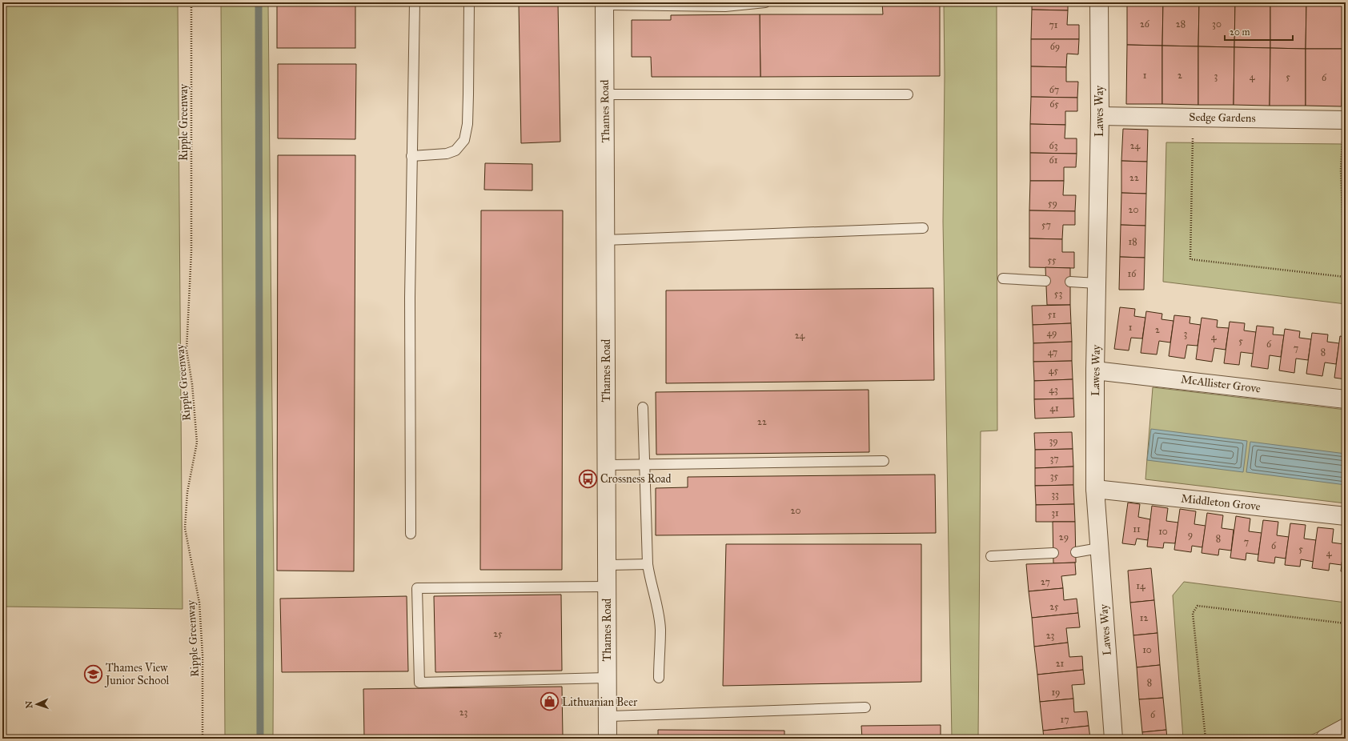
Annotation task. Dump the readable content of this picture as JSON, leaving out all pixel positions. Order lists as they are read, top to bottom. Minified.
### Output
{"streets":{"street":["Thames Road","Lawes Way","Sedge Gardens","McAllister Grove","Middleton Grove"],"path":["Ripple Greenway"]},"crossings":[["Lawes Way","Sedge Gardens"],["Lawes Way","McAllister Grove"],["Lawes Way","Middleton Grove"]],"places":{"bus stop":["Crossness Road"],"school or university":["Thames View Junior School"],"shop":["Lithuanian Beer"]},"house_numbers":["26","28","30","71","69","1","2","3","4","5","6","67","65","63","24","61","22","59","20","57","18","55","16","53","51","1","2","49","3","24","4","5","6","7","47","8","45","43","41","22","39","37","35","33","20","31","11","10","9","29","8","7","6","5","4","27","14","25","12","25","23","10","21","8","19","23","6","17"],"scale_bar":"20 m","north":"left"}
